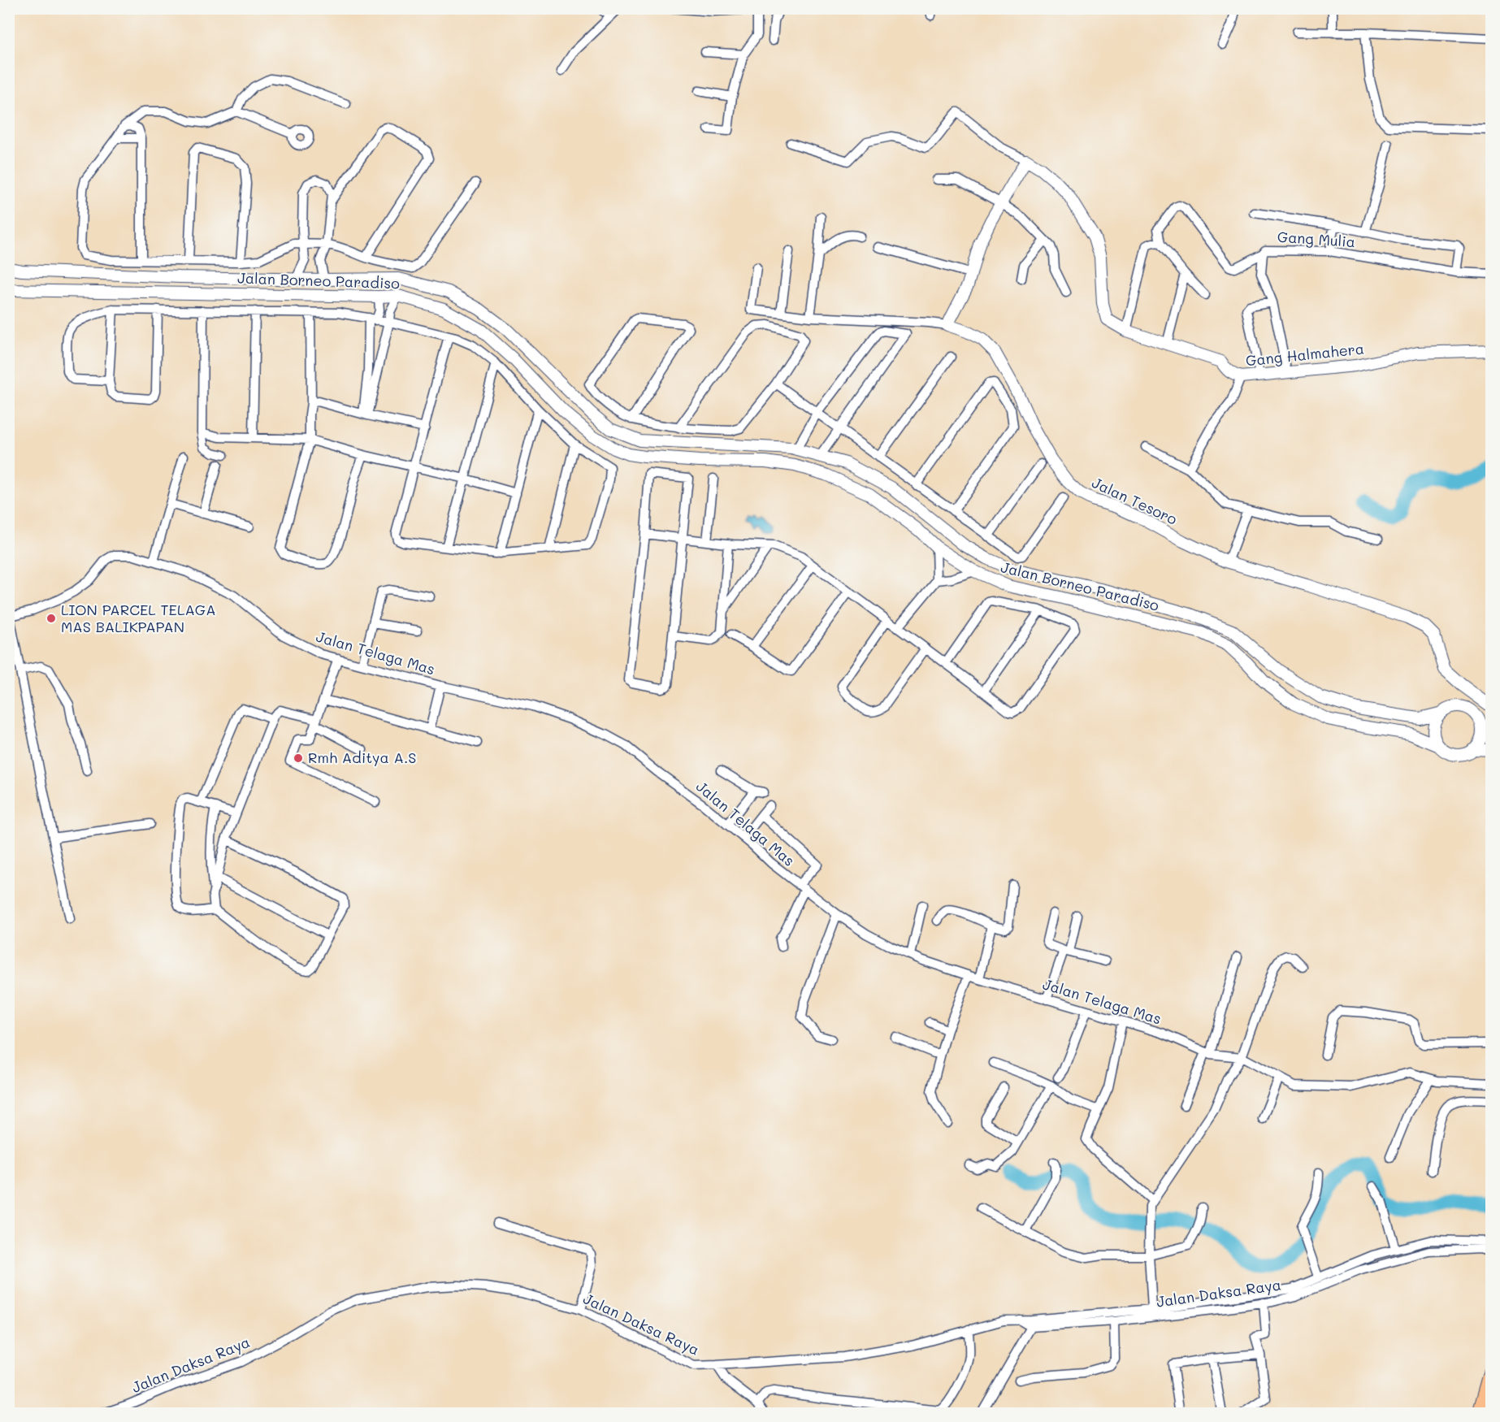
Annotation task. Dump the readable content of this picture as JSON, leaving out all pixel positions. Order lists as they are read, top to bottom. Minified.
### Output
{"streets":{"street":["Gang Mulia","Jalan Borneo Paradiso","Gang Halmahera","Jalan Tesoro","Jalan Telaga Mas","Jalan Daksa Raya"]},"crossings":[["Gang Mulia","Gang Halmahera"]],"places":["LION PARCEL TELAGA MAS BALIKPAPAN","Rmh Aditya A.S"]}
